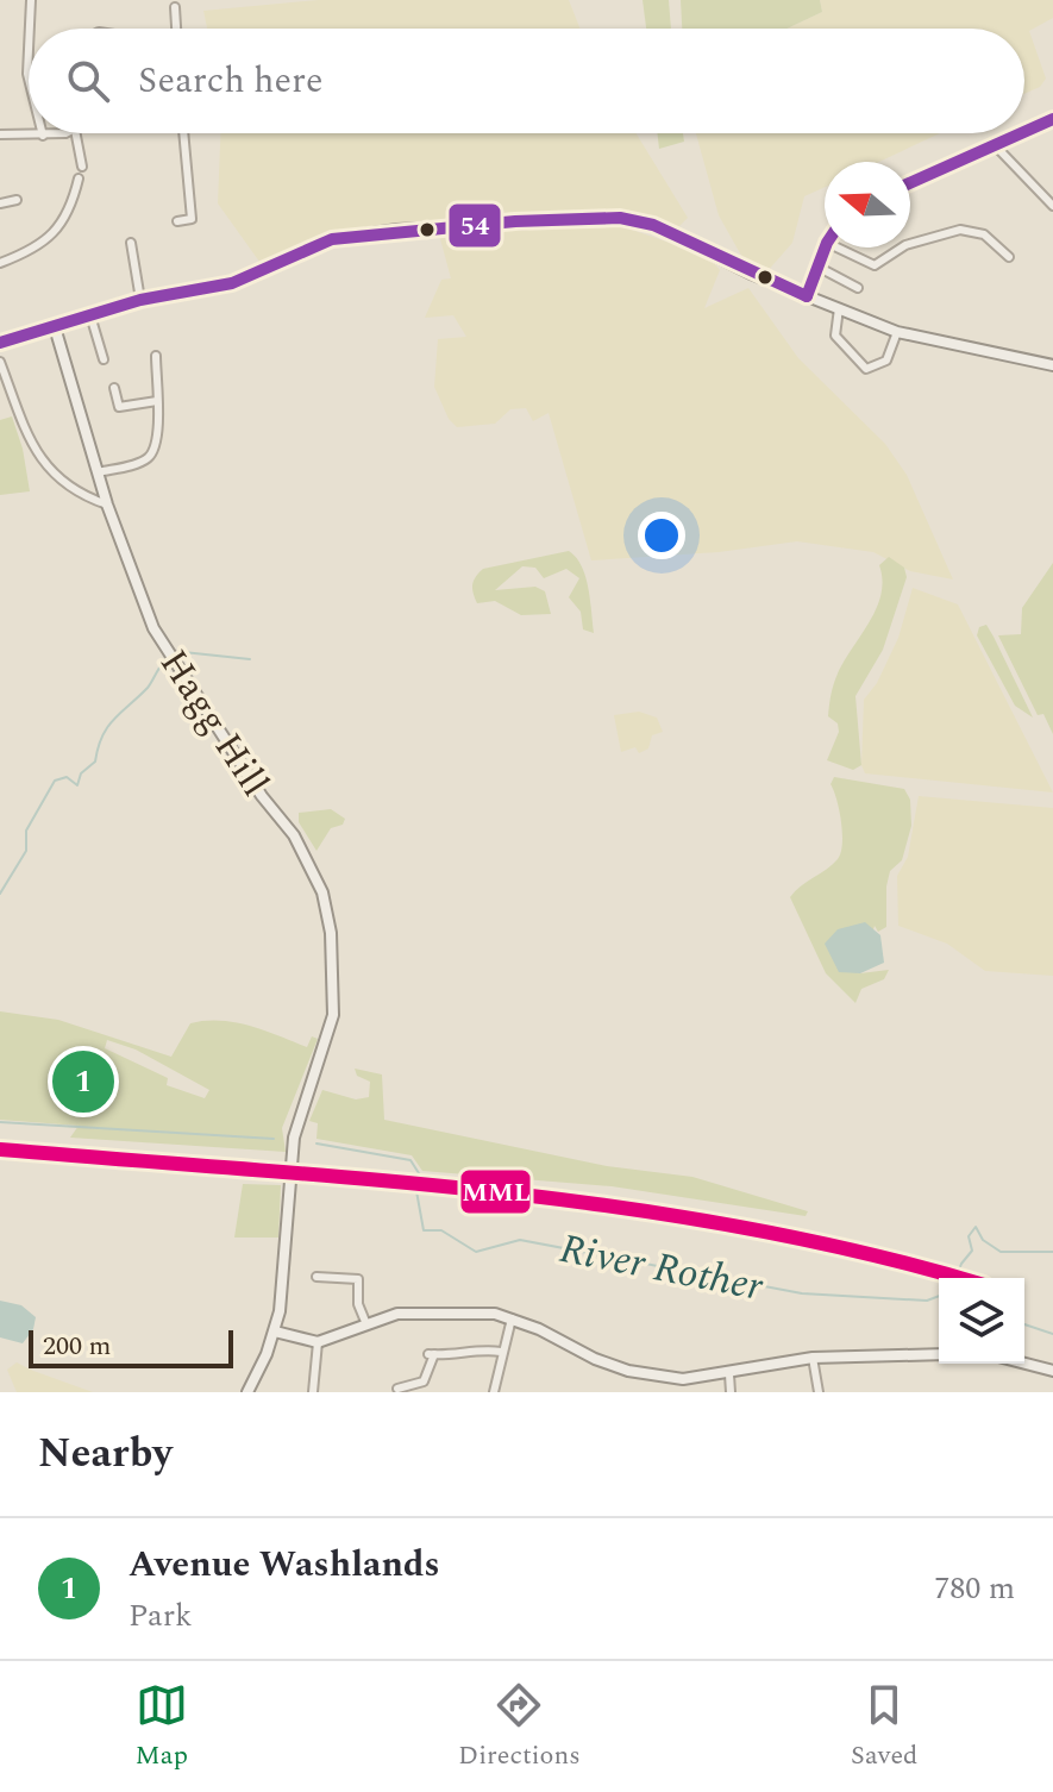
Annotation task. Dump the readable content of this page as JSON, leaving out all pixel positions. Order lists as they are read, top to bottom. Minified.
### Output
{"streets":{"street":["Hagg Hill"]},"water":["River Rother"],"lines":["transit line 54","transit line MML"],"scale_bar":"200 m","north":"left","page":{"search":"Search here","pins":"1","scale":"200 m","heading":"Nearby","list":[{"mark":"1","name":"Avenue Washlands","note":"Park","value":"780 m"}],"nav":["Map","Directions","Saved"]}}
